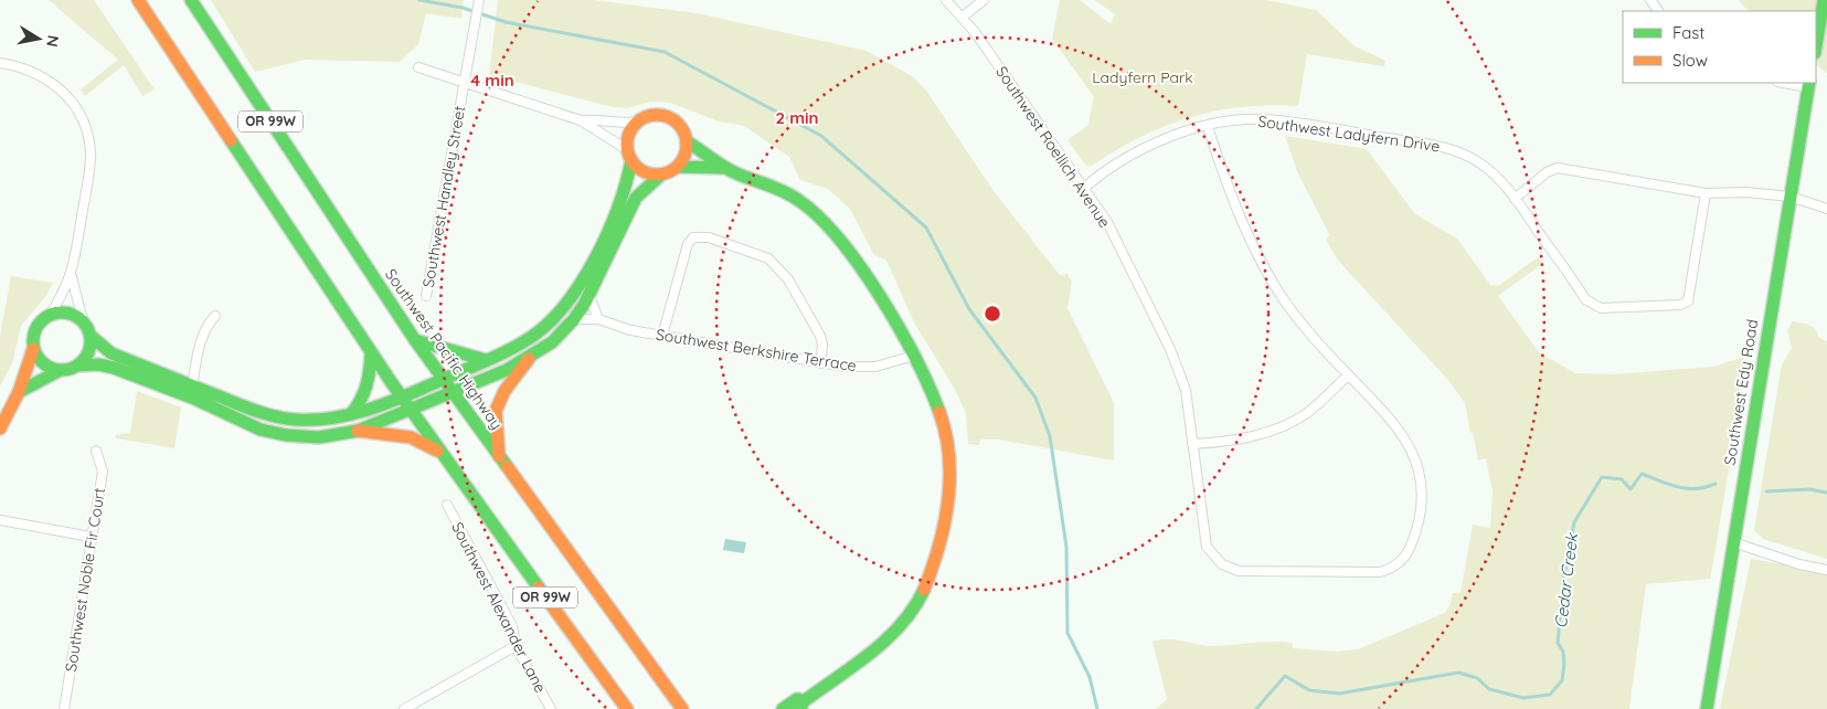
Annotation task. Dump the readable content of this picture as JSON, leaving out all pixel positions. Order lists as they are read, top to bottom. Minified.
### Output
{"streets":{"main road":["OR 99W","Southwest Pacific Highway","Southwest Edy Road"],"street":["Southwest Ladyfern Drive","Southwest Roellich Avenue","Southwest Handley Street","Southwest Berkshire Terrace","Southwest Noble Fir Court","Southwest Alexander Lane"]},"crossings":[["Southwest Ladyfern Drive","Southwest Roellich Avenue"]],"water":["Cedar Creek"],"parks":["Ladyfern Park"],"legend":["Fast","Slow"],"north":"right","rings":["4 min","2 min"]}
